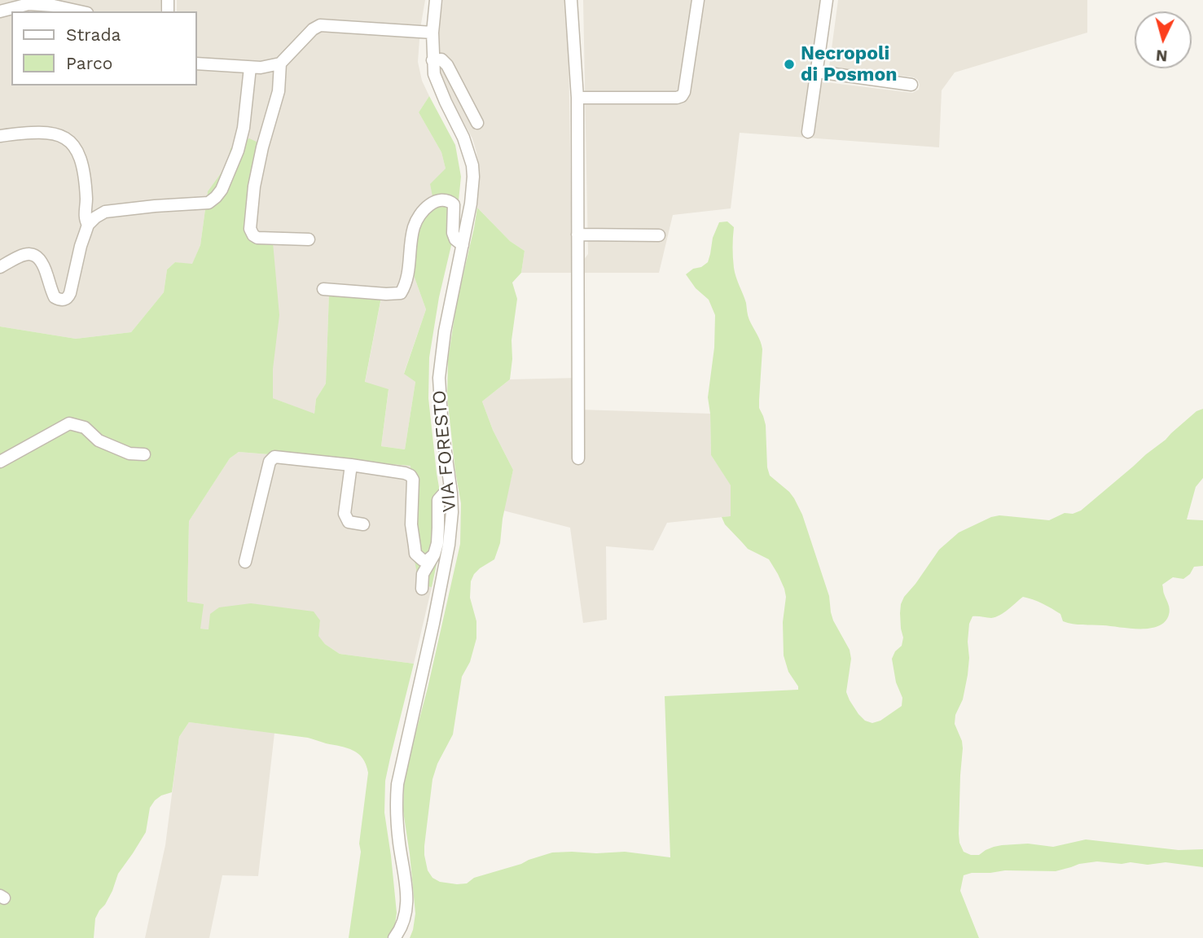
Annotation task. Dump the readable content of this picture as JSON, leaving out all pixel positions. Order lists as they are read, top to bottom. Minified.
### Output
{"streets":{"street":["VIA FORESTO"]},"places":["Necropoli di Posmon"],"legend":["Strada","Parco"],"north":"bottom"}
